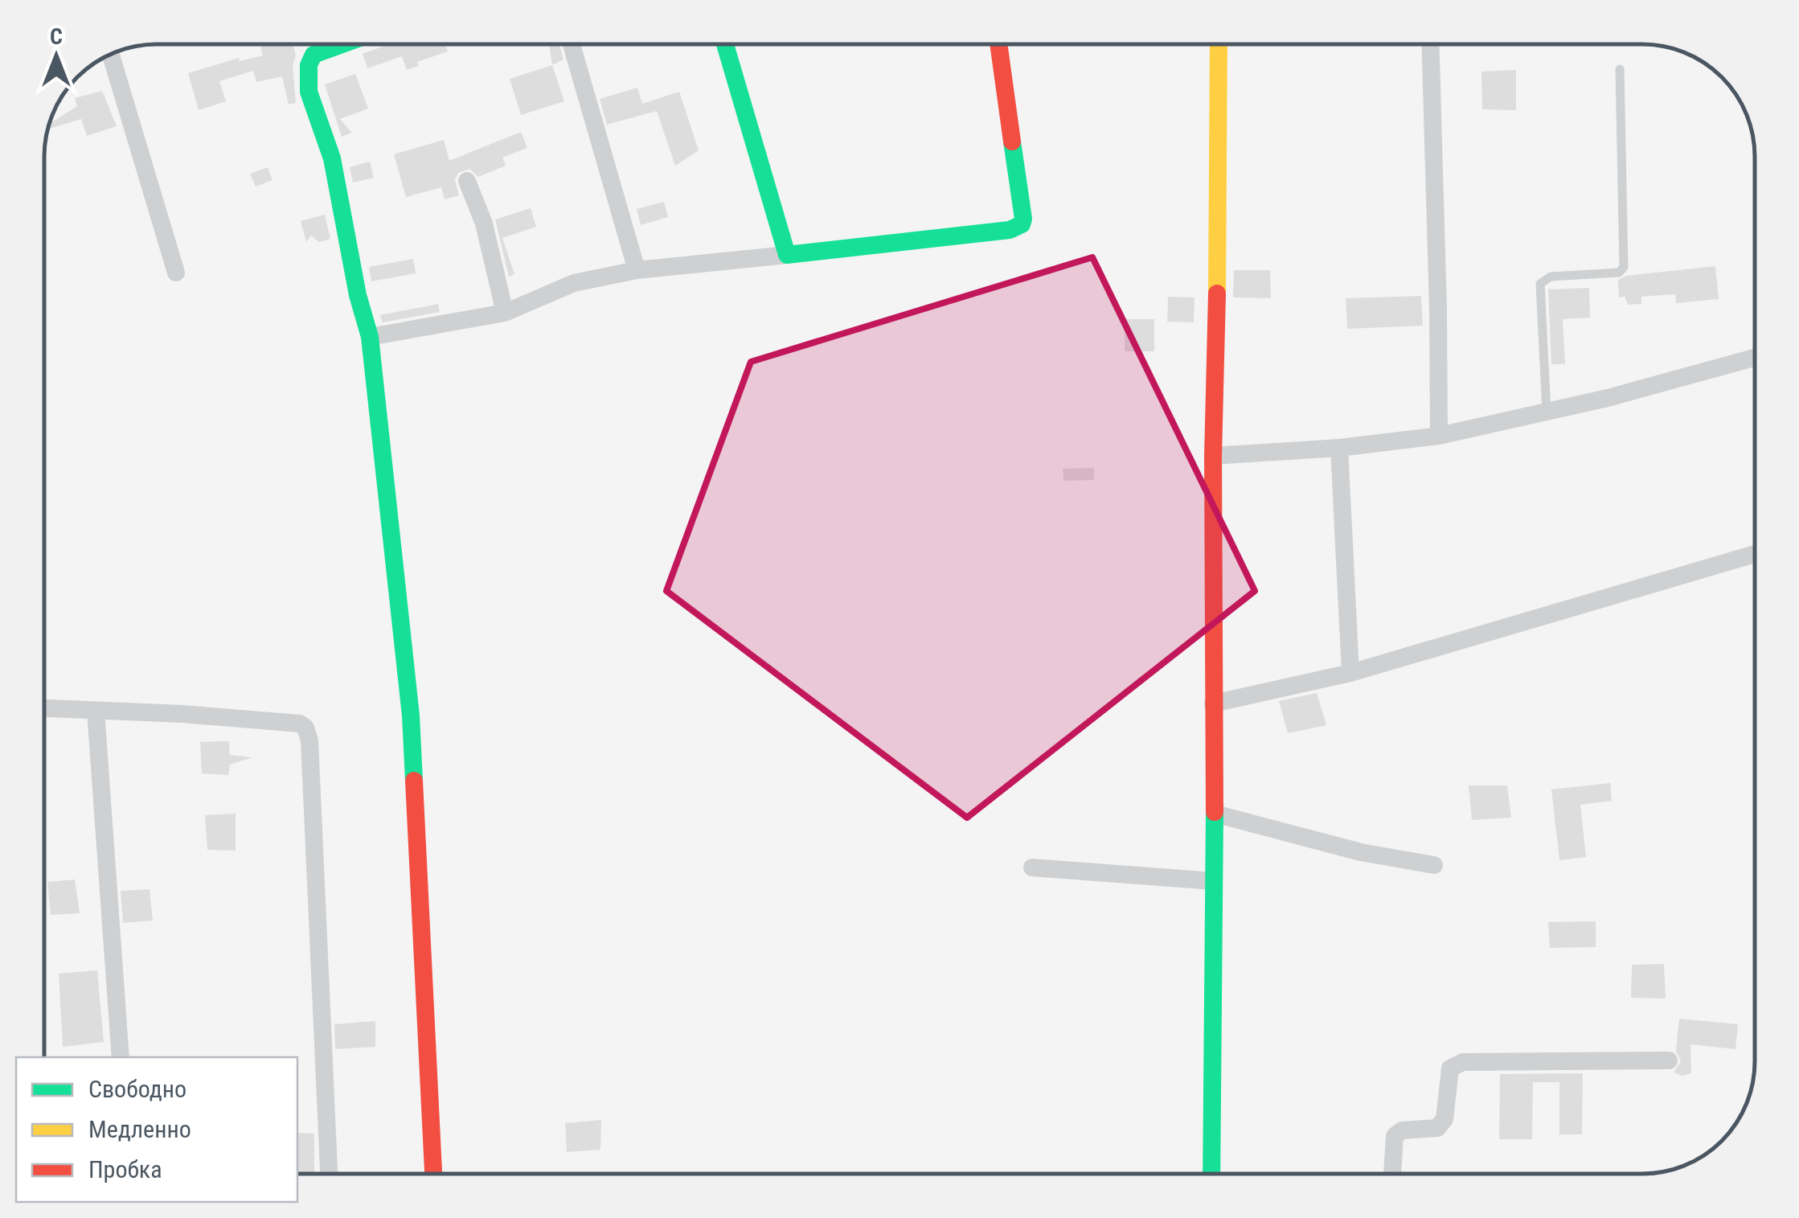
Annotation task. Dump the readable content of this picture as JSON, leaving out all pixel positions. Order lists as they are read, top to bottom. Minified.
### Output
{"legend":["Свободно","Медленно","Пробка"],"north":"top"}
